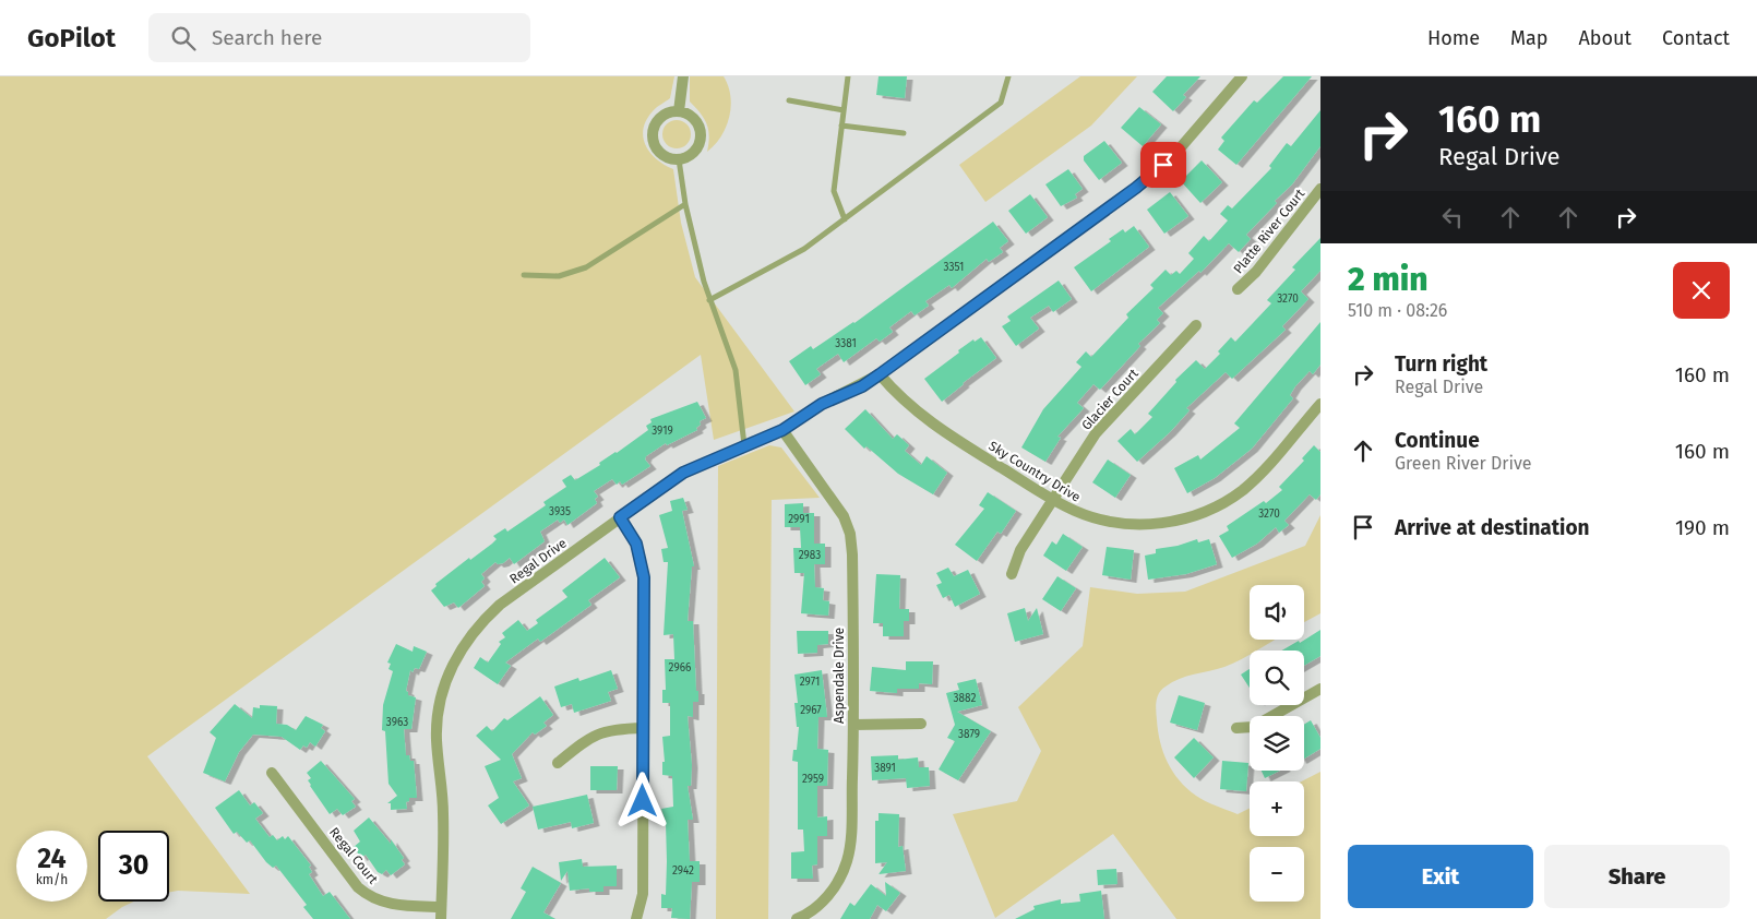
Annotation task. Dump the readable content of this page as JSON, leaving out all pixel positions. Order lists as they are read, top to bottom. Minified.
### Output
{"streets":{"street":["Platte River Court","Glacier Court","Sky Country Drive","Regal Drive","Aspendale Drive","Regal Court"]},"crossings":[["Glacier Court","Sky Country Drive"],["Sky Country Drive","Regal Drive"],["Regal Drive","Aspendale Drive"],["Regal Drive","Regal Court"]],"house_numbers":["3351","3270","3381","3919","3935","3270","2991","2983","2966","2971","3882","2967","3963","3879","3891","2959","2942"],"page":{"header":"GoPilot","search":"Search here","nav":["Home","Map","About","Contact"],"turn":["160 m","Regal Drive"],"heading":["2 min","510 m · 08:26"],"list":[{"name":"Turn right","note":"Regal Drive","value":"160 m"},{"name":"Continue","note":"Green River Drive","value":"160 m"},{"name":"Arrive at destination","value":"190 m"}],"map_buttons":["+","−"],"speed":"24 km/h","limit":"30","buttons":["Exit","Share"]}}
